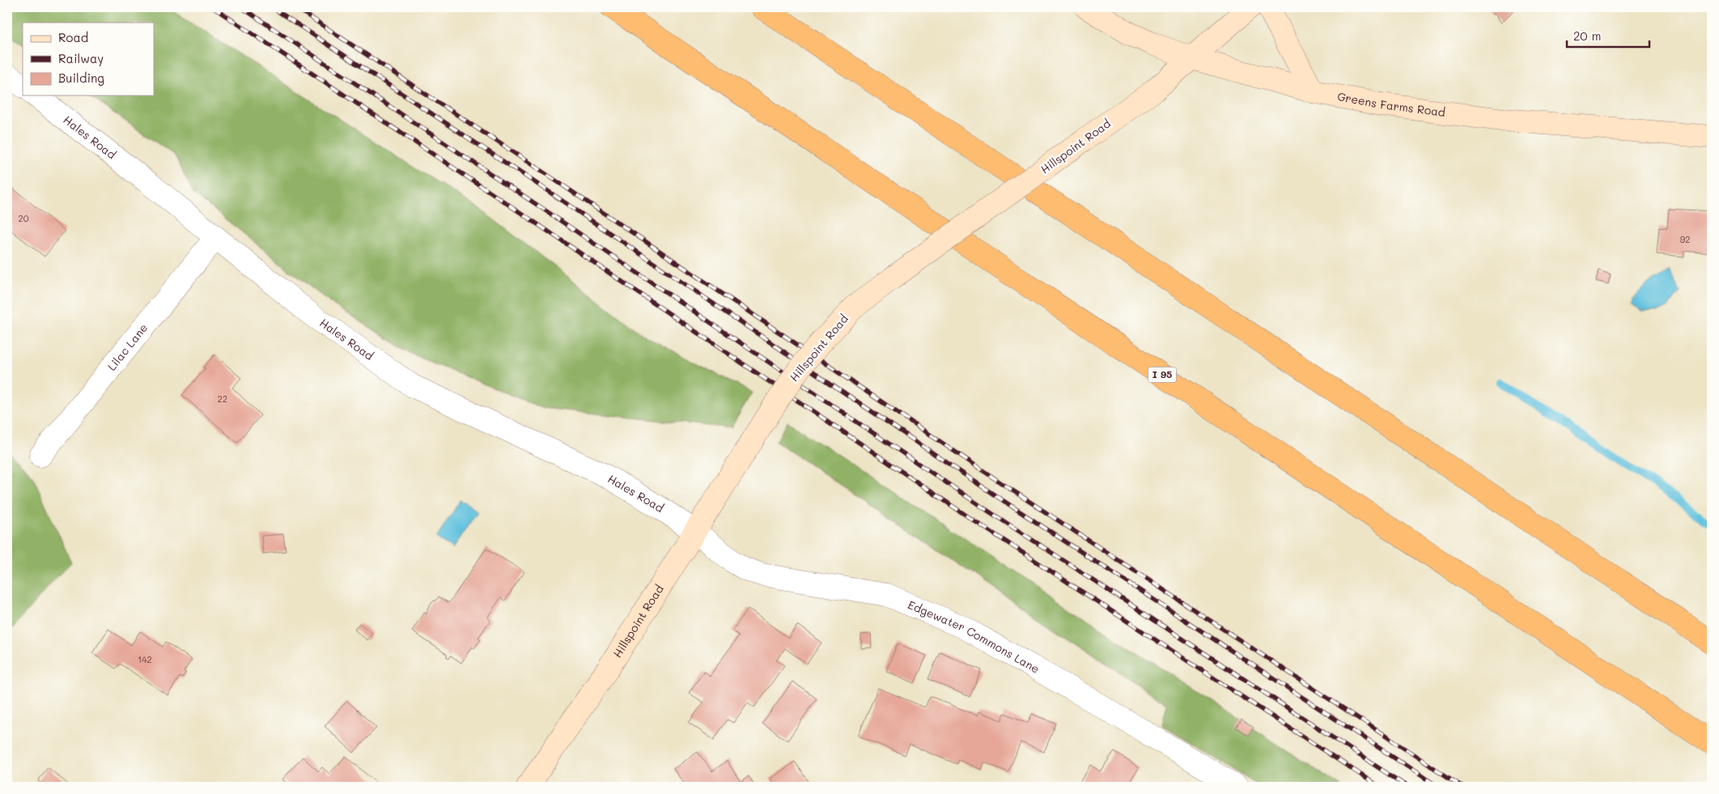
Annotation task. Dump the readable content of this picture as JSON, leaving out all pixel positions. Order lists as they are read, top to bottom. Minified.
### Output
{"streets":{"highway":["I 95"],"street":["Greens Farms Road","Hales Road","Hillspoint Road","Lilac Lane","Edgewater Commons Lane"]},"crossings":[["Greens Farms Road","Hillspoint Road"],["Hales Road","Hillspoint Road"],["Hales Road","Lilac Lane"],["Hales Road","Edgewater Commons Lane"],["Hillspoint Road","Edgewater Commons Lane"]],"house_numbers":["20","92","22","142"],"legend":["Road","Railway","Building"],"scale_bar":"20 m"}
